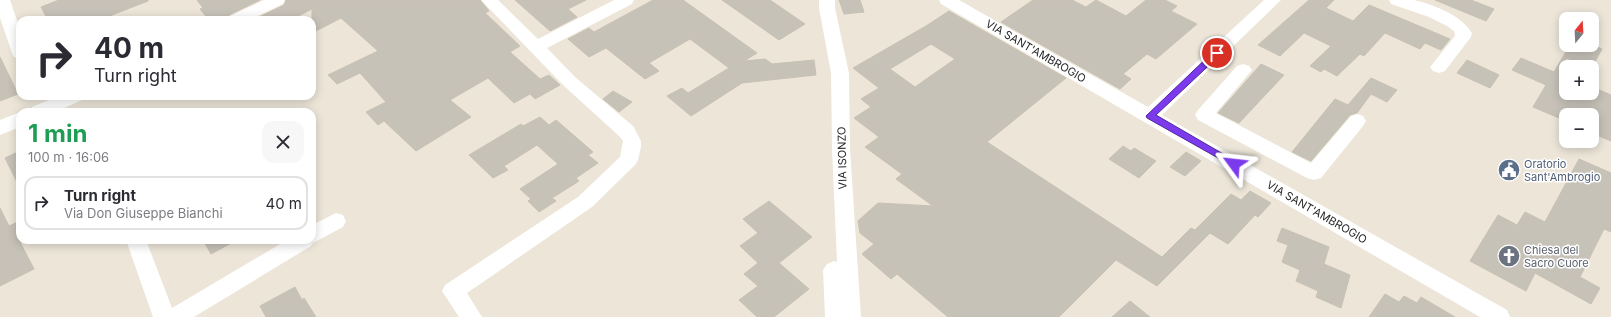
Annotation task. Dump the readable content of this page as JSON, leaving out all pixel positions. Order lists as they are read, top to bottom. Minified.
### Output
{"streets":{"street":["VIA SANT'AMBROGIO","VIA ISONZO"]},"places":{"public building":["Oratorio Sant'Ambrogio"],"church":["Chiesa del Sacro Cuore"]},"north":"top","page":{"map_buttons":["+","−"],"turn":["40 m","Turn right"],"heading":["1 min","100 m · 16:06"],"list":[{"name":"Turn right","note":"Via Don Giuseppe Bianchi","value":"40 m"}]}}
